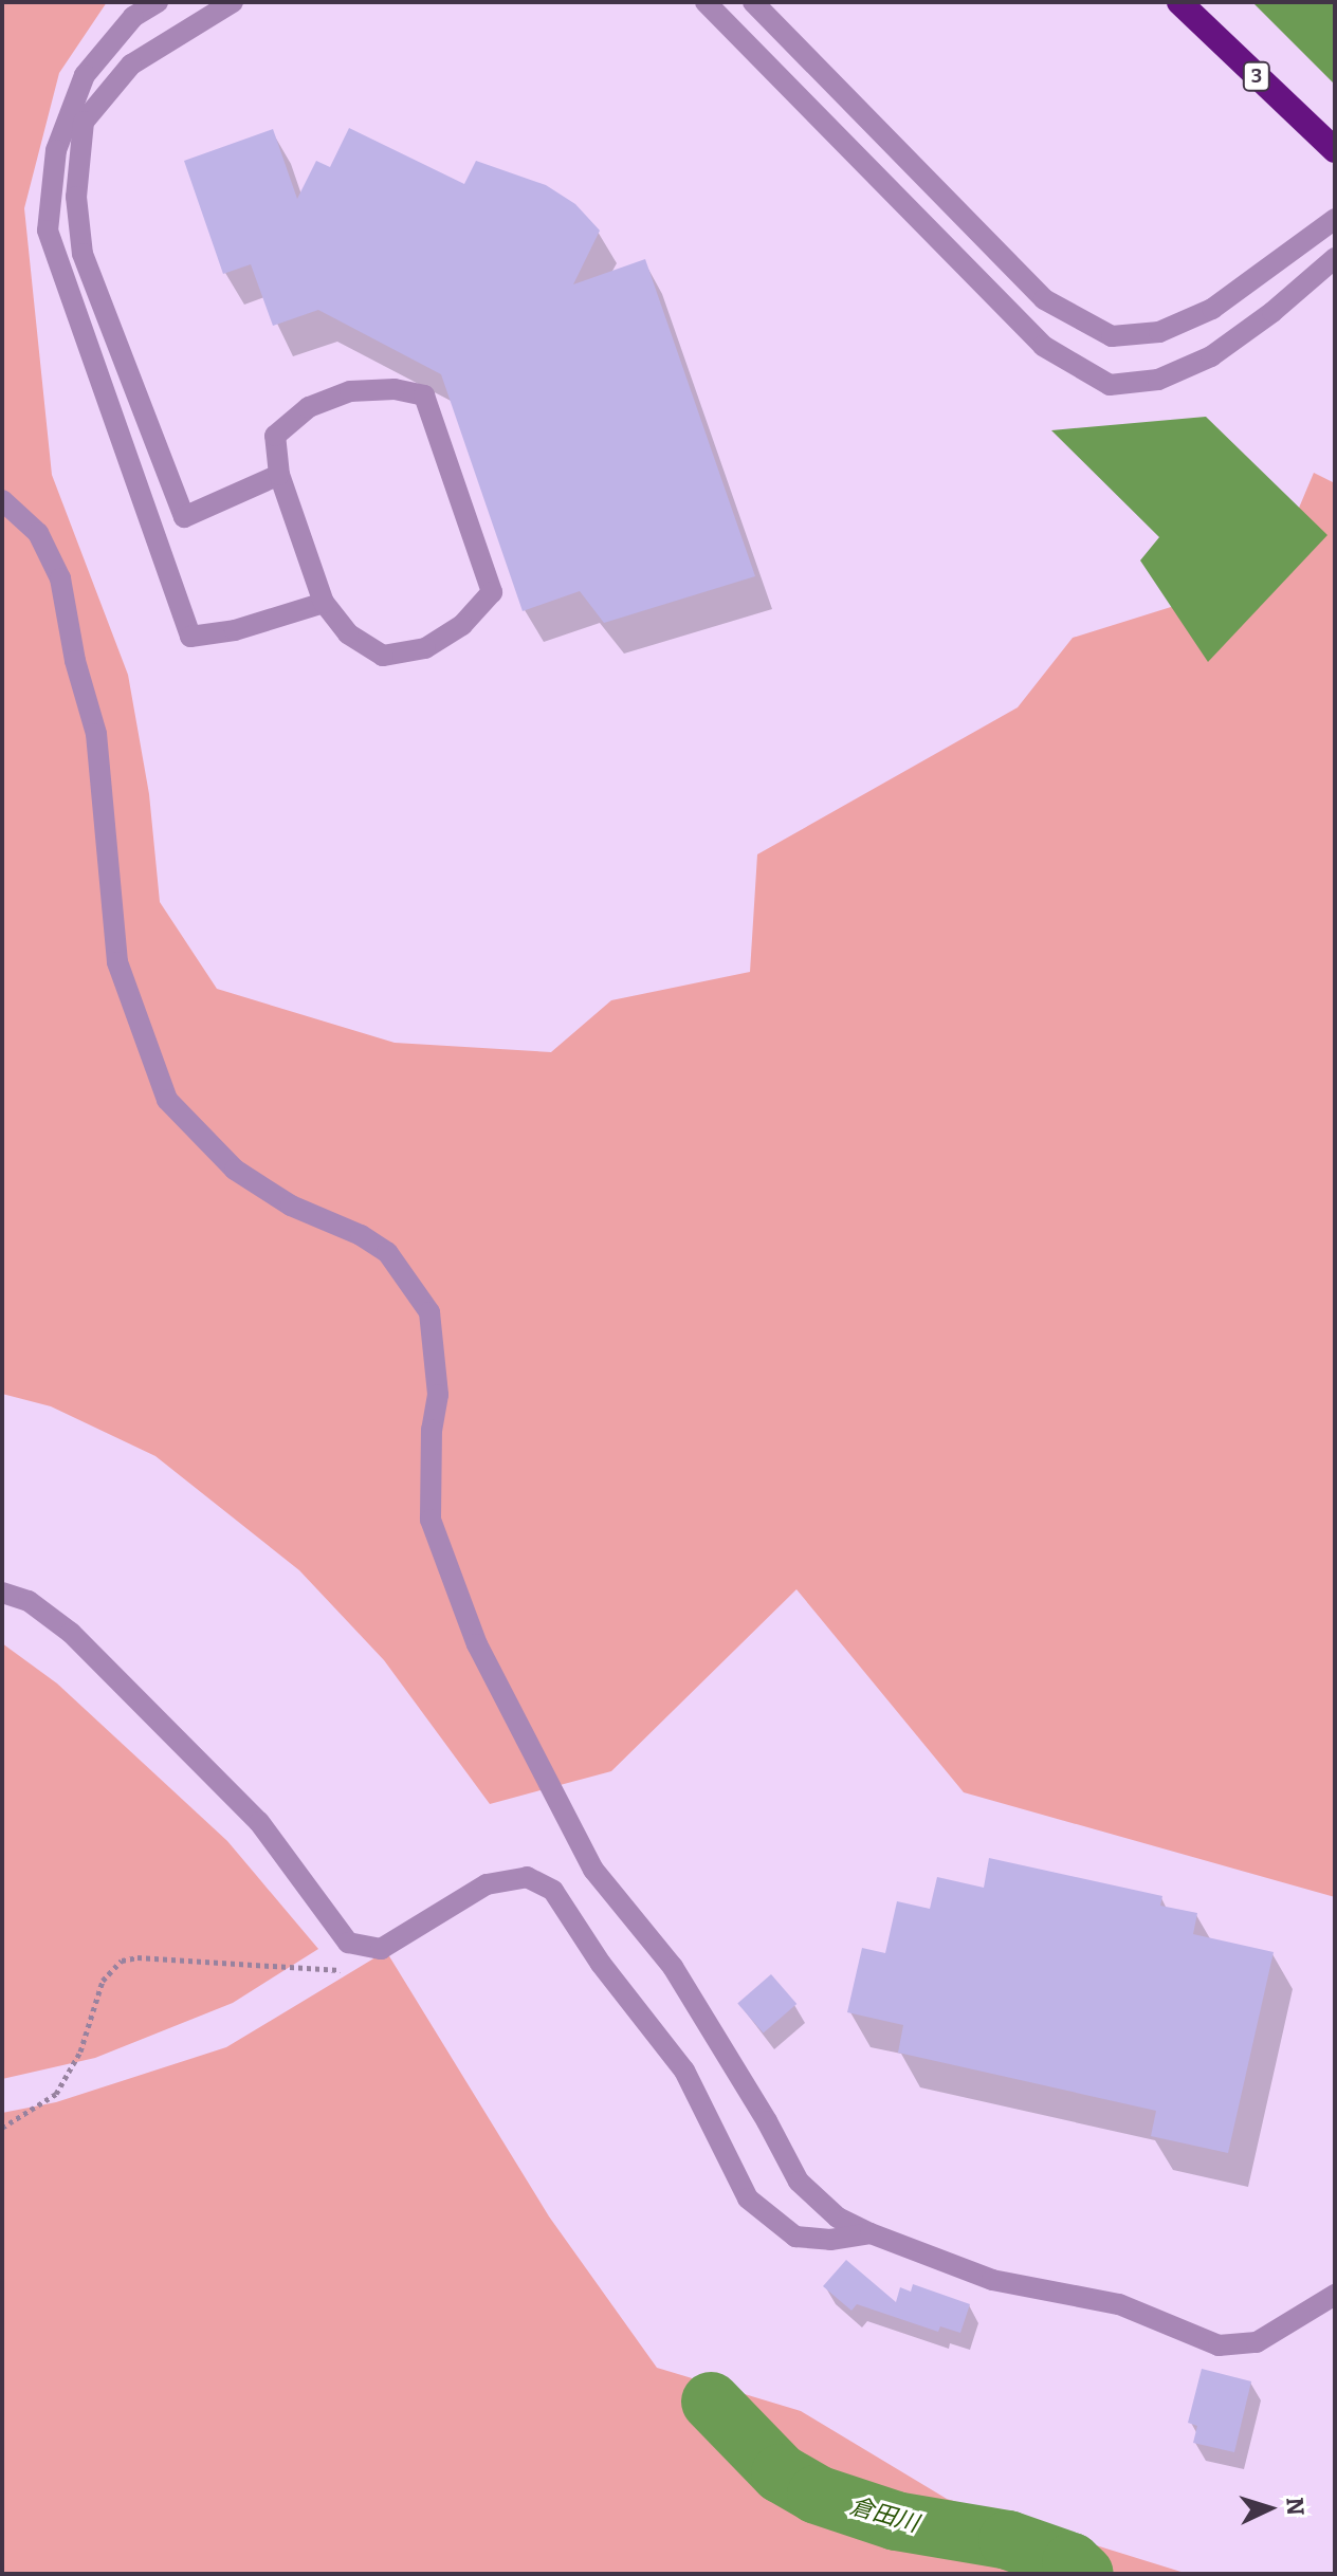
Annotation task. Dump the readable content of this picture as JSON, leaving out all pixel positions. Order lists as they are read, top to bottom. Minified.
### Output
{"streets":{"highway":["3"]},"water":["倉田川"],"north":"right"}
